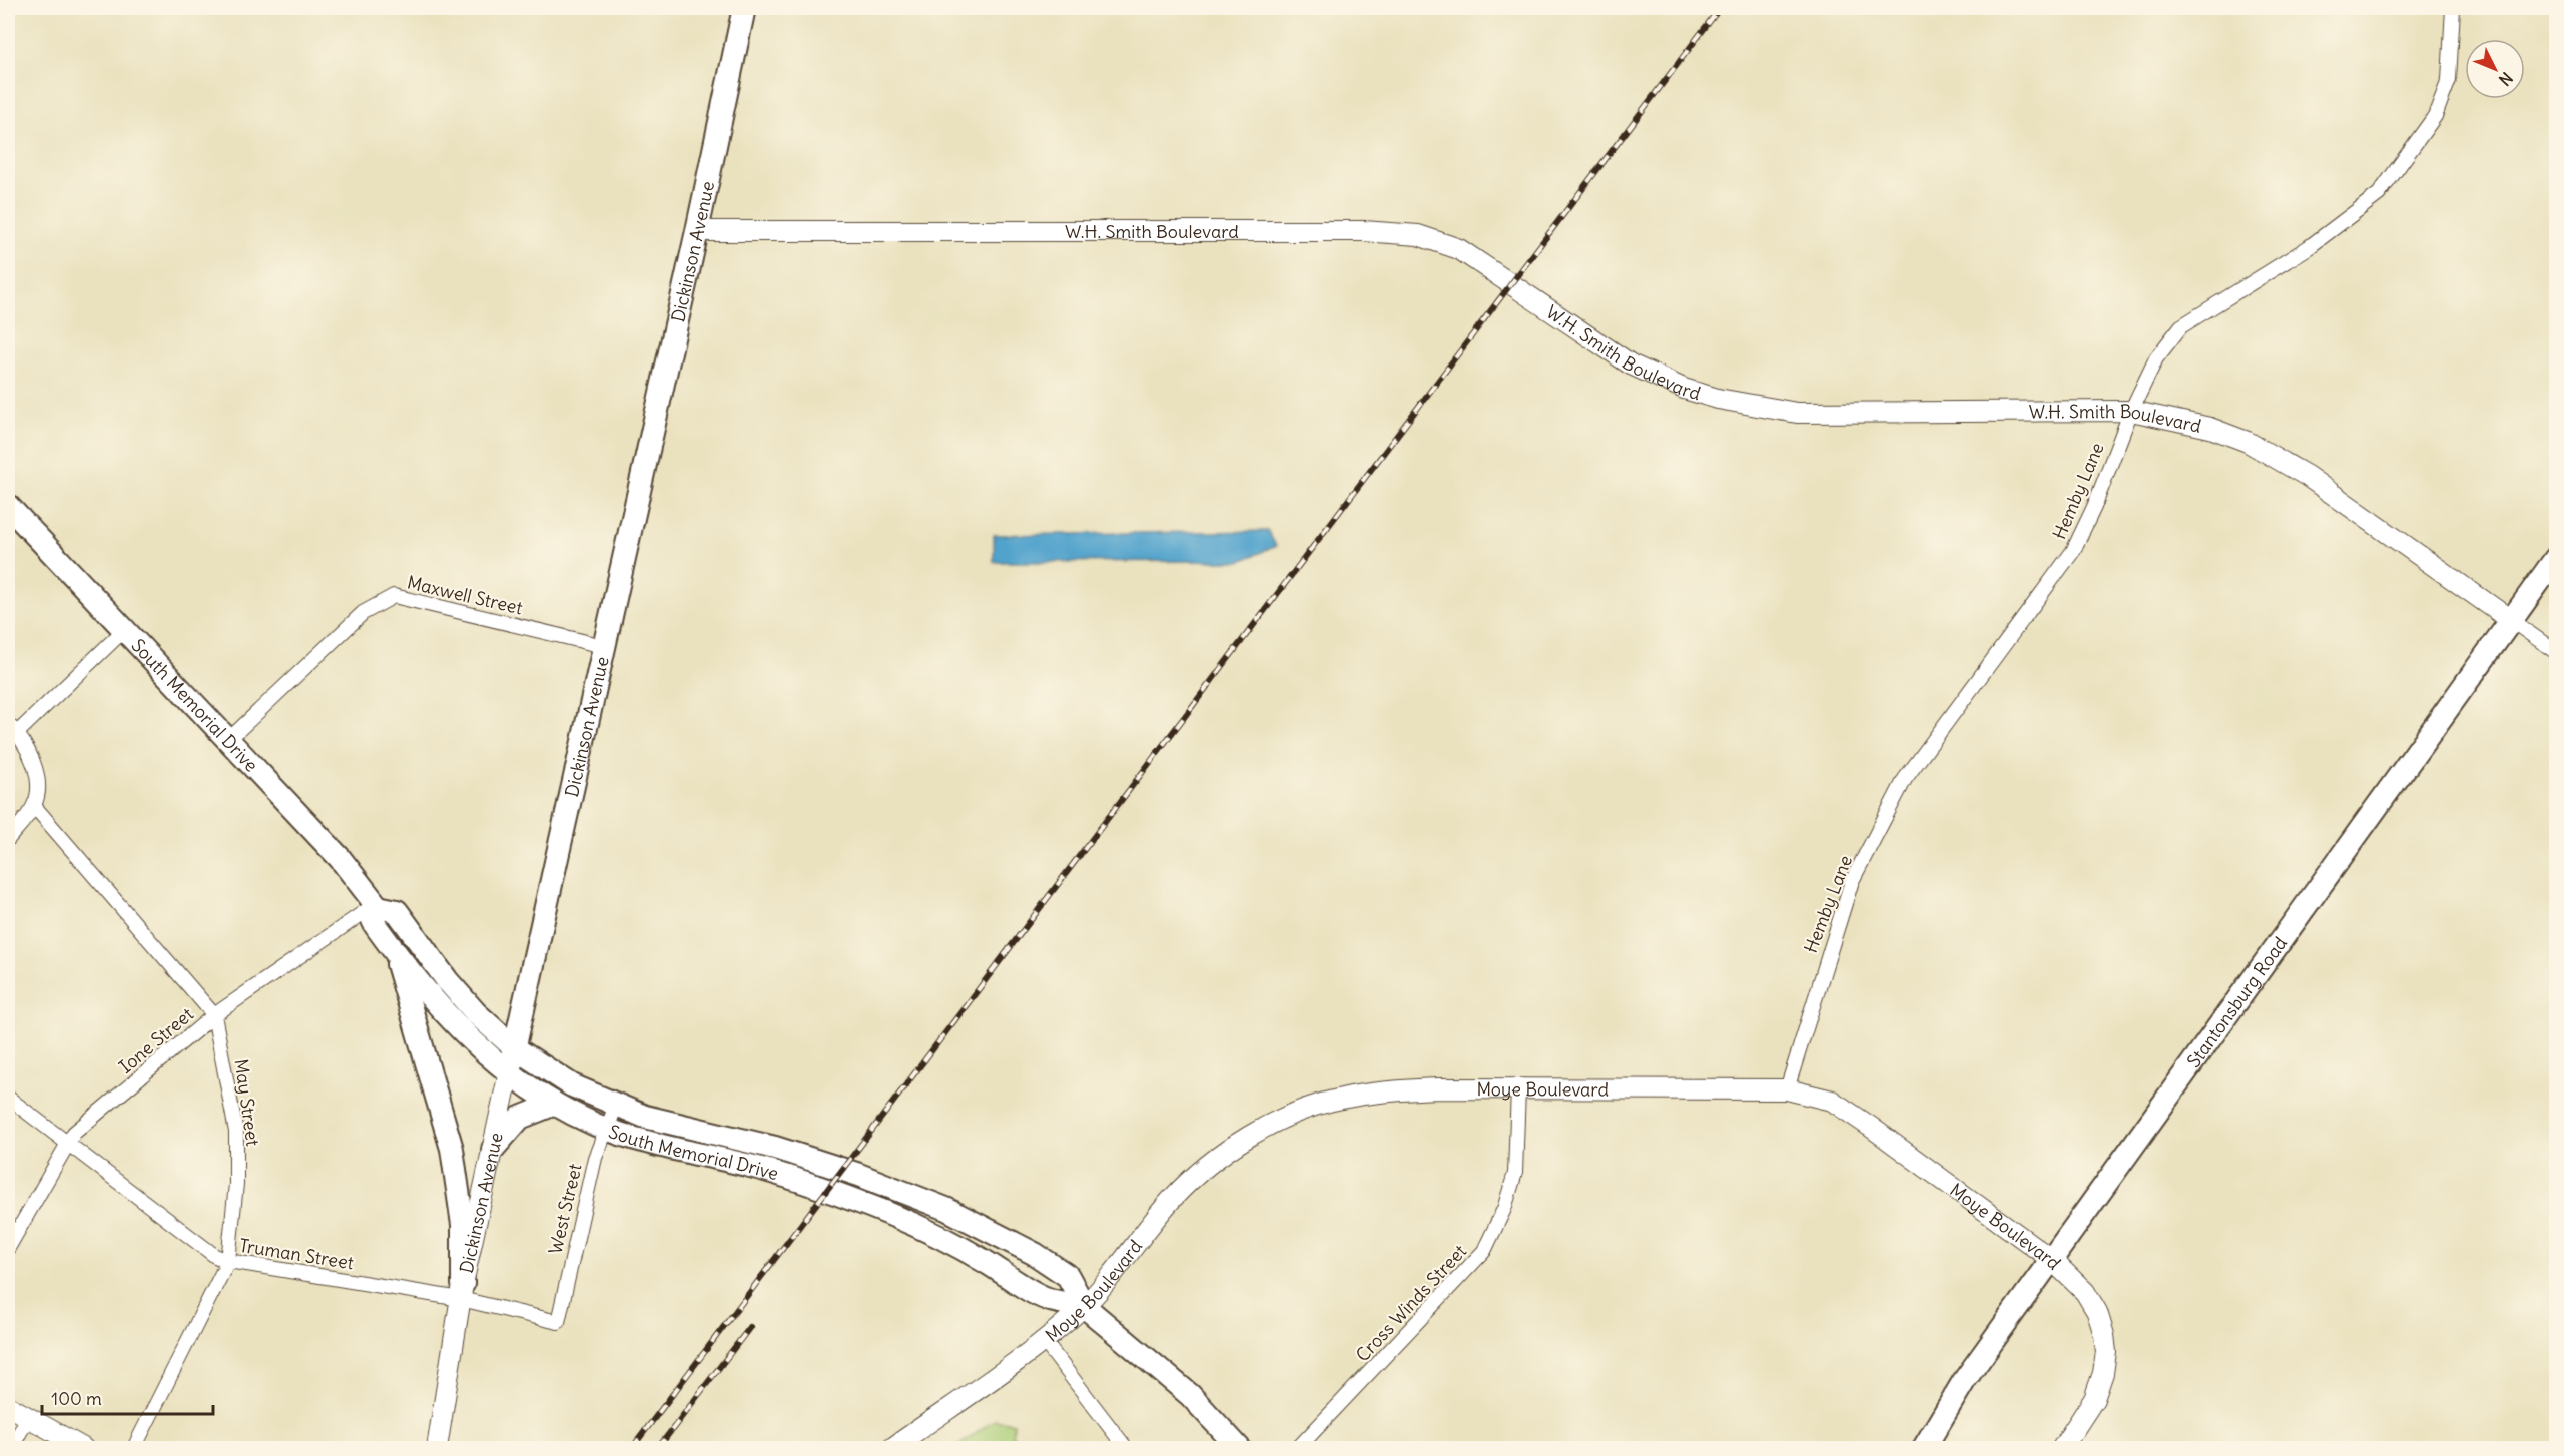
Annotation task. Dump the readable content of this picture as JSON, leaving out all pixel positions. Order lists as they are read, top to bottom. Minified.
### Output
{"streets":{"main road":["Dickinson Avenue","South Memorial Drive","Stantonsburg Road"],"street":["W.H. Smith Boulevard","Hemby Lane","Maxwell Street","Ione Street","Moye Boulevard","May Street","West Street","Truman Street","Cross Winds Street"]},"crossings":[["W.H. Smith Boulevard","Dickinson Avenue"],["W.H. Smith Boulevard","Hemby Lane"],["W.H. Smith Boulevard","Stantonsburg Road"],["Dickinson Avenue","Maxwell Street"],["Dickinson Avenue","South Memorial Drive"],["Dickinson Avenue","Truman Street"],["Hemby Lane","Moye Boulevard"],["Maxwell Street","South Memorial Drive"],["South Memorial Drive","Ione Street"],["South Memorial Drive","Moye Boulevard"],["South Memorial Drive","West Street"],["Stantonsburg Road","Moye Boulevard"],["Ione Street","May Street"],["Ione Street","Truman Street"],["Moye Boulevard","Cross Winds Street"],["May Street","Truman Street"],["West Street","Truman Street"]],"scale_bar":"100 m","north":"bottom right"}
